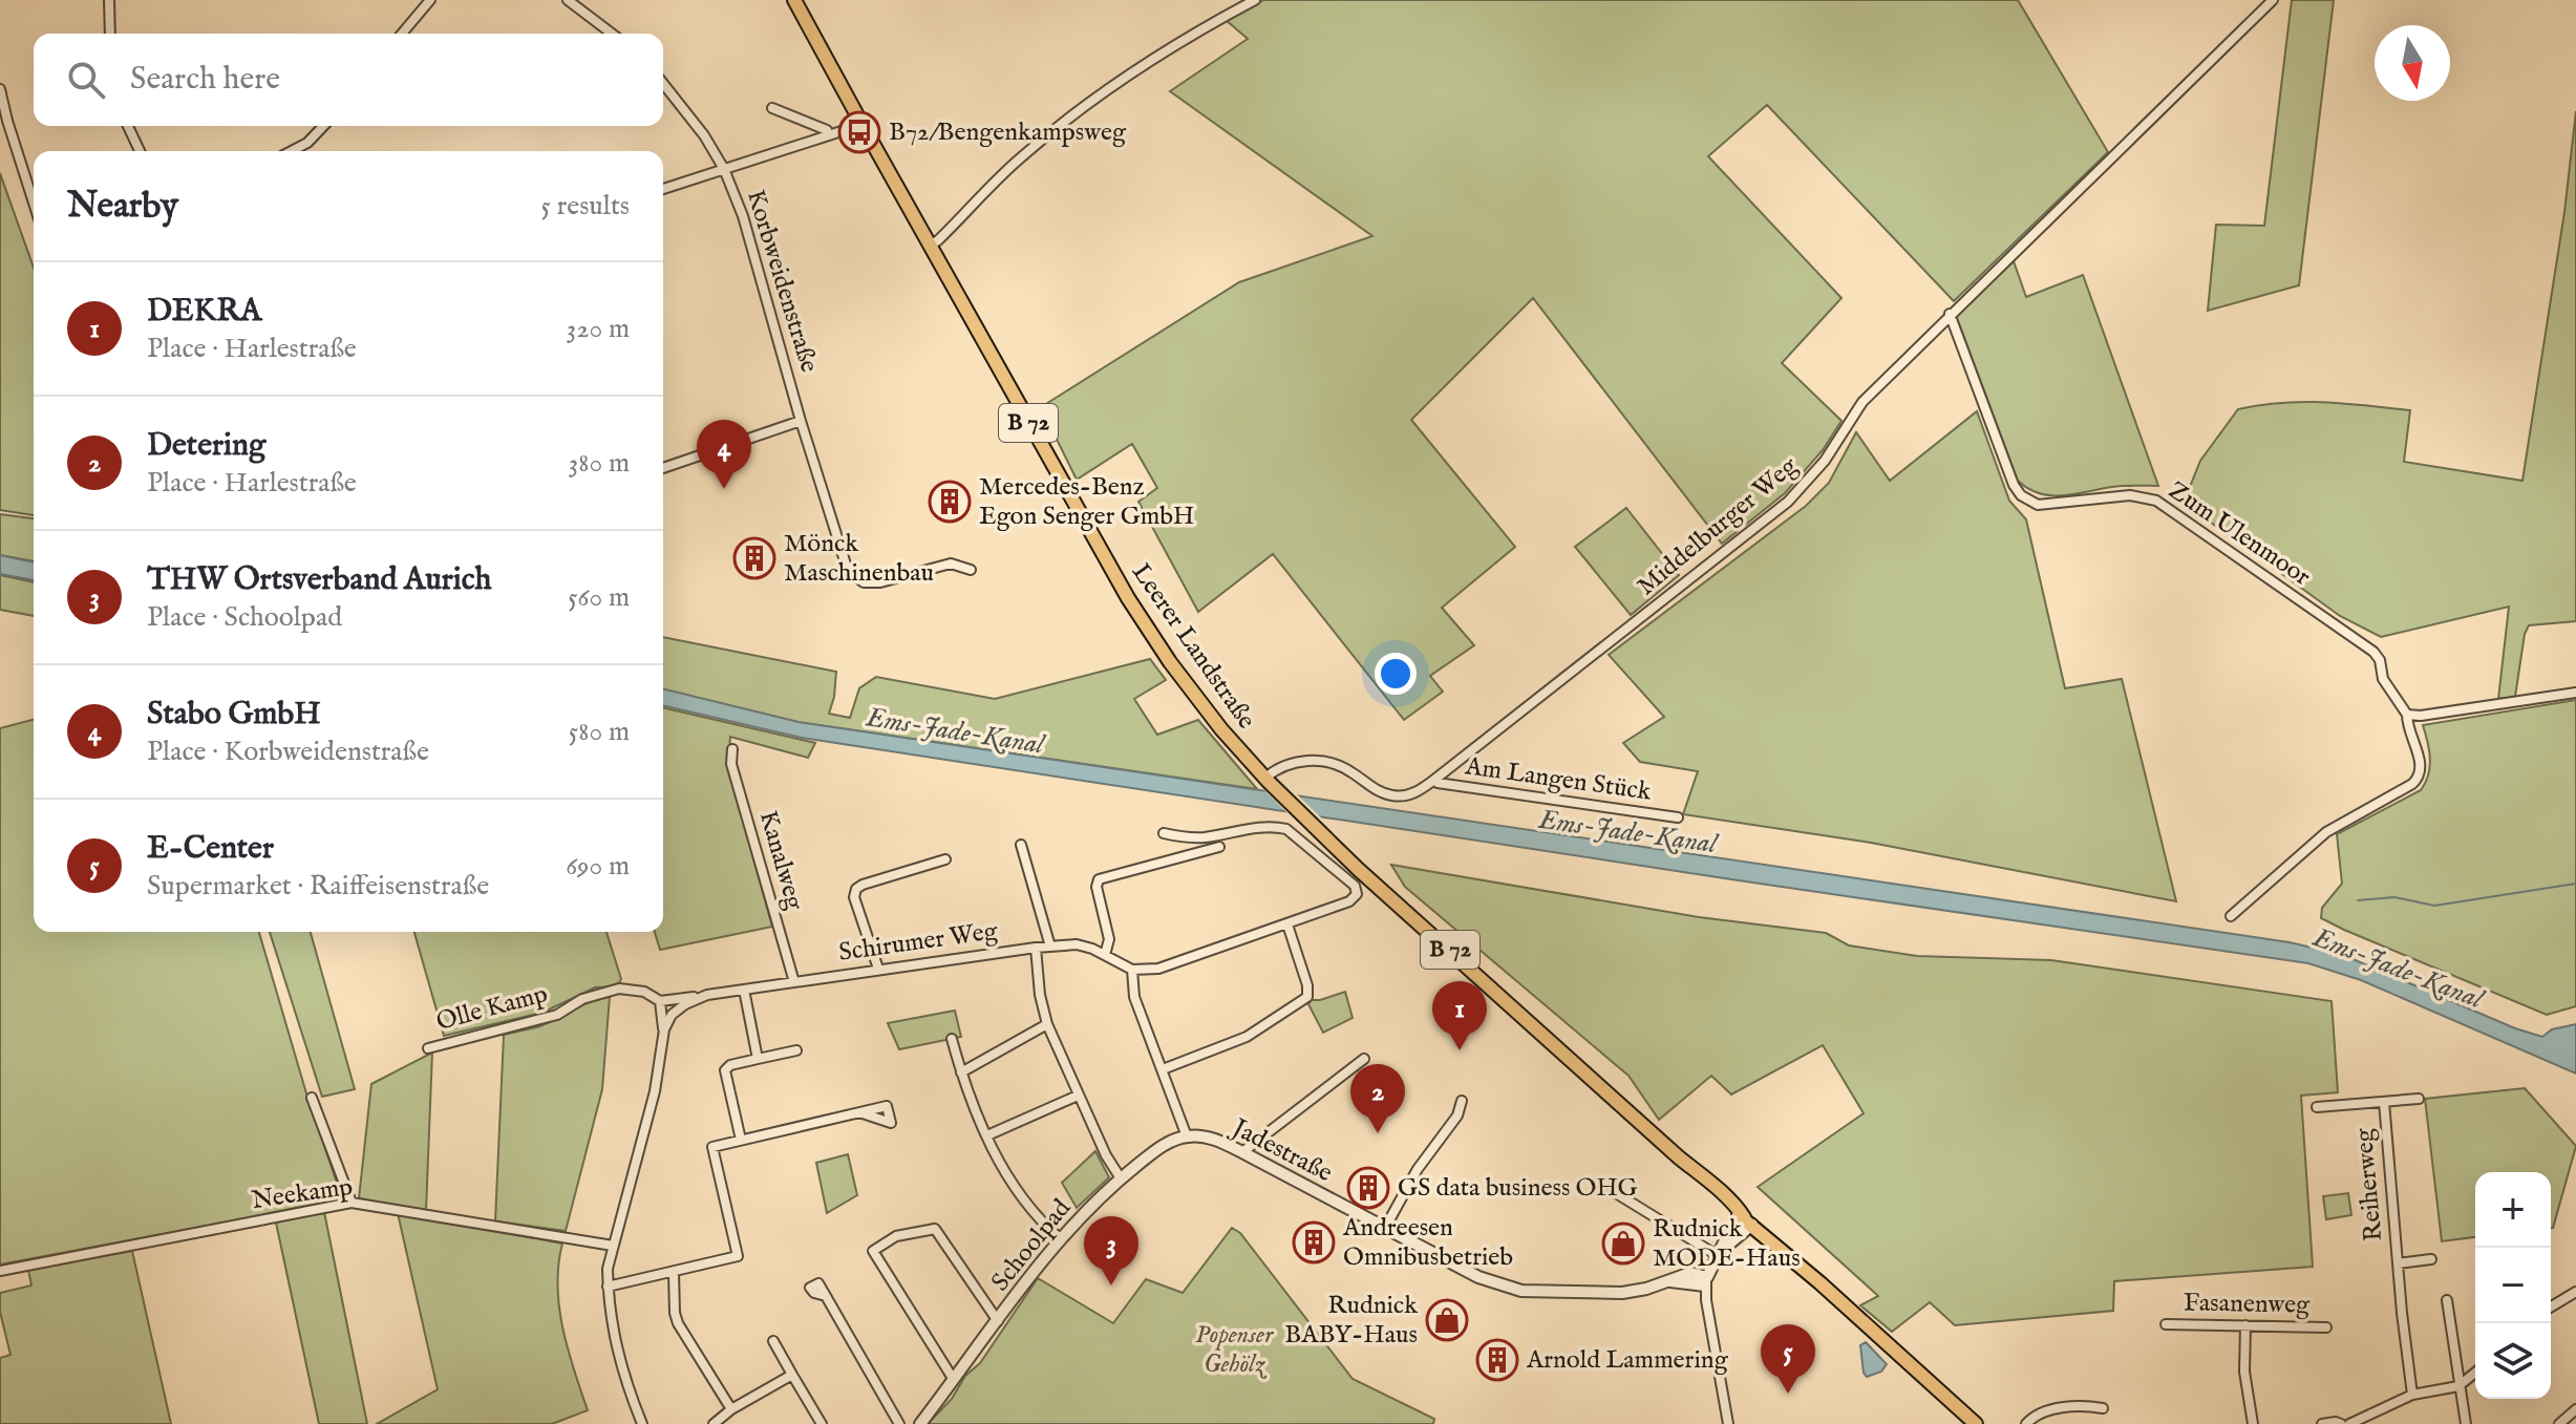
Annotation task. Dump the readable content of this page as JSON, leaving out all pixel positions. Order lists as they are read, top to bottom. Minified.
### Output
{"streets":{"main road":["B 72","Leerer Landstraße"],"street":["Korbweidenstraße","Middelburger Weg","Zum Ulenmoor","Am Langen Stück","Kanalweg","Schirumer Weg","Olle Kamp","Jadestraße","Reiherweg","Neekamp","Schoolpad","Fasanenweg"]},"crossings":[["Middelburger Weg","Zum Ulenmoor"],["Middelburger Weg","Leerer Landstraße"],["Middelburger Weg","Am Langen Stück"],["Kanalweg","Schirumer Weg"],["Schirumer Weg","Olle Kamp"],["Jadestraße","Schoolpad"]],"water":["Ems-Jade-Kanal"],"parks":["Popenser Gehölz"],"places":{"bus stop":["B72/Bengenkampsweg"],"building":["Mercedes-Benz Egon Senger GmbH","Mönck Maschinenbau","GS data business OHG","Andreesen Omnibusbetrieb","Arnold Lammering"],"shop":["Rudnick MODE-Haus","Rudnick BABY-Haus"]},"north":"bottom","page":{"search":"Search here","heading":["Nearby","5 results"],"list":[{"mark":"1","name":"DEKRA","note":"Place · Harlestraße","value":"320 m"},{"mark":"2","name":"Detering","note":"Place · Harlestraße","value":"380 m"},{"mark":"3","name":"THW Ortsverband Aurich","note":"Place · Schoolpad","value":"560 m"},{"mark":"4","name":"Stabo GmbH","note":"Place · Korbweidenstraße","value":"580 m"},{"mark":"5","name":"E-Center","note":"Supermarket · Raiffeisenstraße","value":"690 m"}],"pins":["4","1","2","3","5"],"map_buttons":["+","−"]}}
